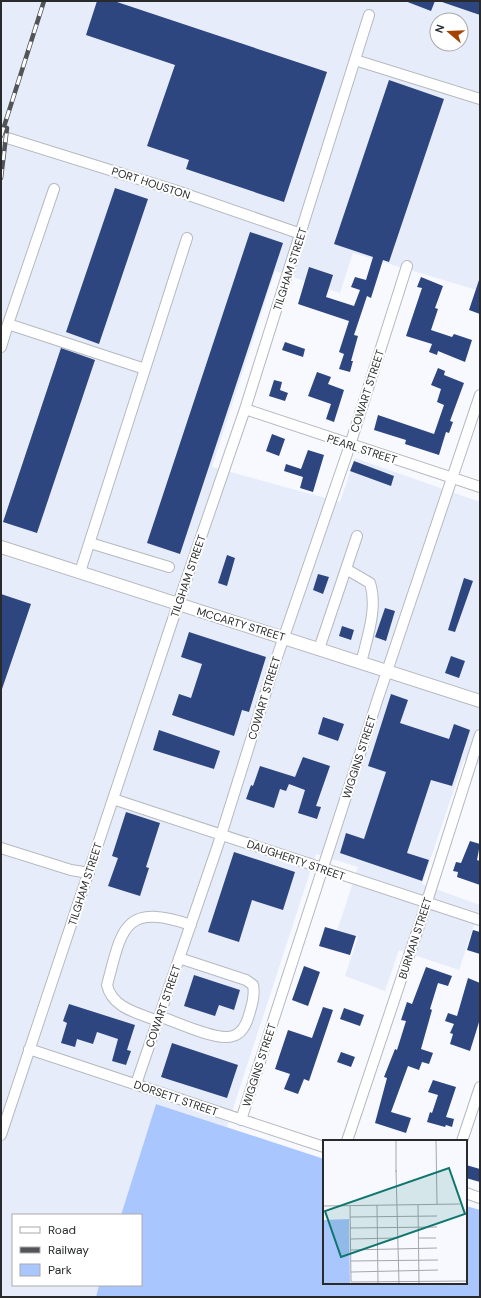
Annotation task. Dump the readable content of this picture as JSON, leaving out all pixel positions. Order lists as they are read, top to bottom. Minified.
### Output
{"streets":{"main road":["MCCARTY STREET"],"street":["PORT HOUSTON","TILGHAM STREET","COWART STREET","PEARL STREET","WIGGINS STREET","DAUGHERTY STREET","BURMAN STREET","DORSETT STREET"]},"crossings":[["PORT HOUSTON","TILGHAM STREET"],["TILGHAM STREET","PEARL STREET"],["TILGHAM STREET","MCCARTY STREET"],["TILGHAM STREET","DAUGHERTY STREET"],["TILGHAM STREET","DORSETT STREET"],["COWART STREET","PEARL STREET"],["COWART STREET","MCCARTY STREET"],["COWART STREET","DAUGHERTY STREET"],["COWART STREET","DORSETT STREET"],["PEARL STREET","WIGGINS STREET"],["MCCARTY STREET","WIGGINS STREET"],["WIGGINS STREET","DAUGHERTY STREET"],["WIGGINS STREET","DORSETT STREET"],["DAUGHERTY STREET","BURMAN STREET"]],"legend":["Road","Railway","Park"],"north":"left"}
